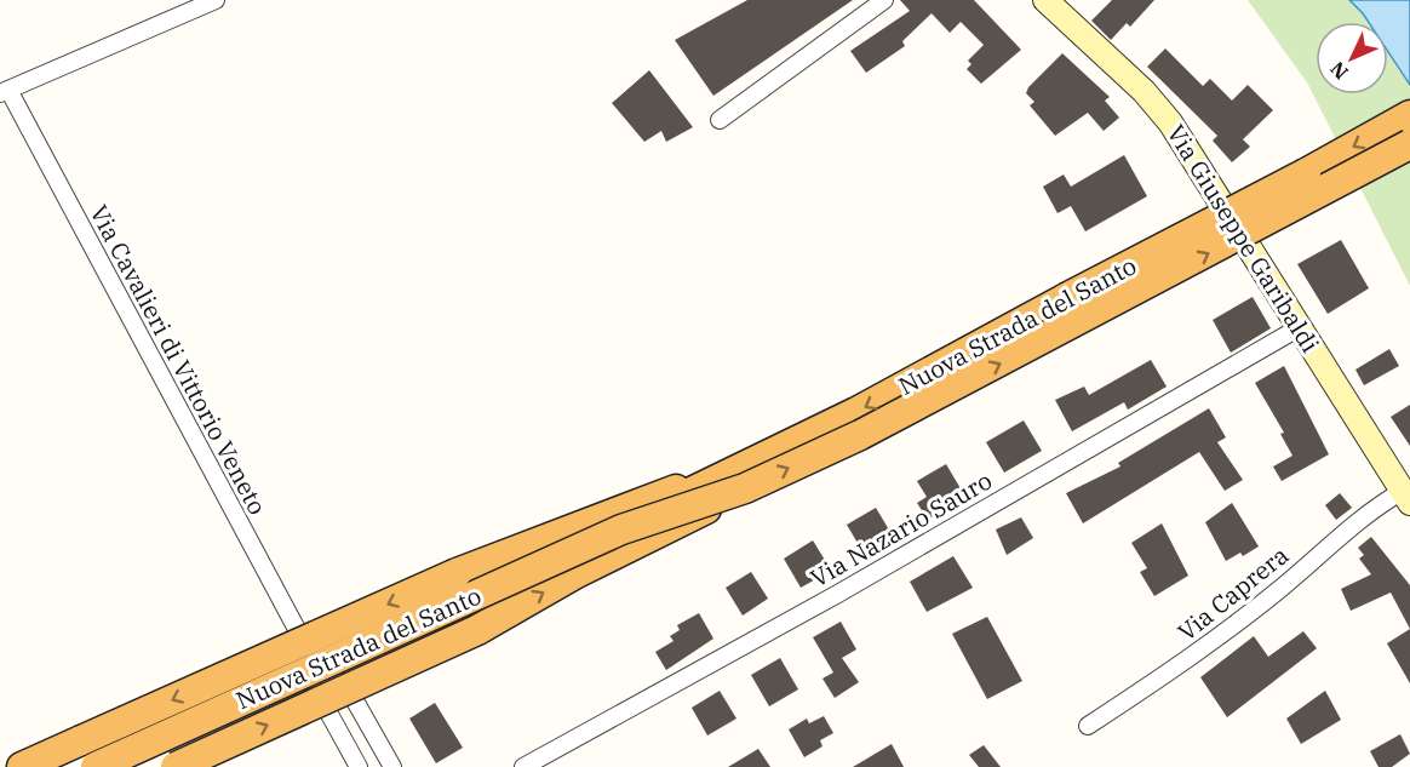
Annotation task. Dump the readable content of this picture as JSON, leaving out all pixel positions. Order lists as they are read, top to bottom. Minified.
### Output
{"streets":{"highway":["Nuova Strada del Santo"],"main road":["Via Giuseppe Garibaldi"],"street":["Via Cavalieri di Vittorio Veneto","Via Nazario Sauro","Via Caprera"]},"crossings":[["Via Giuseppe Garibaldi","Via Nazario Sauro"],["Via Giuseppe Garibaldi","Via Caprera"]],"north":"bottom left"}
